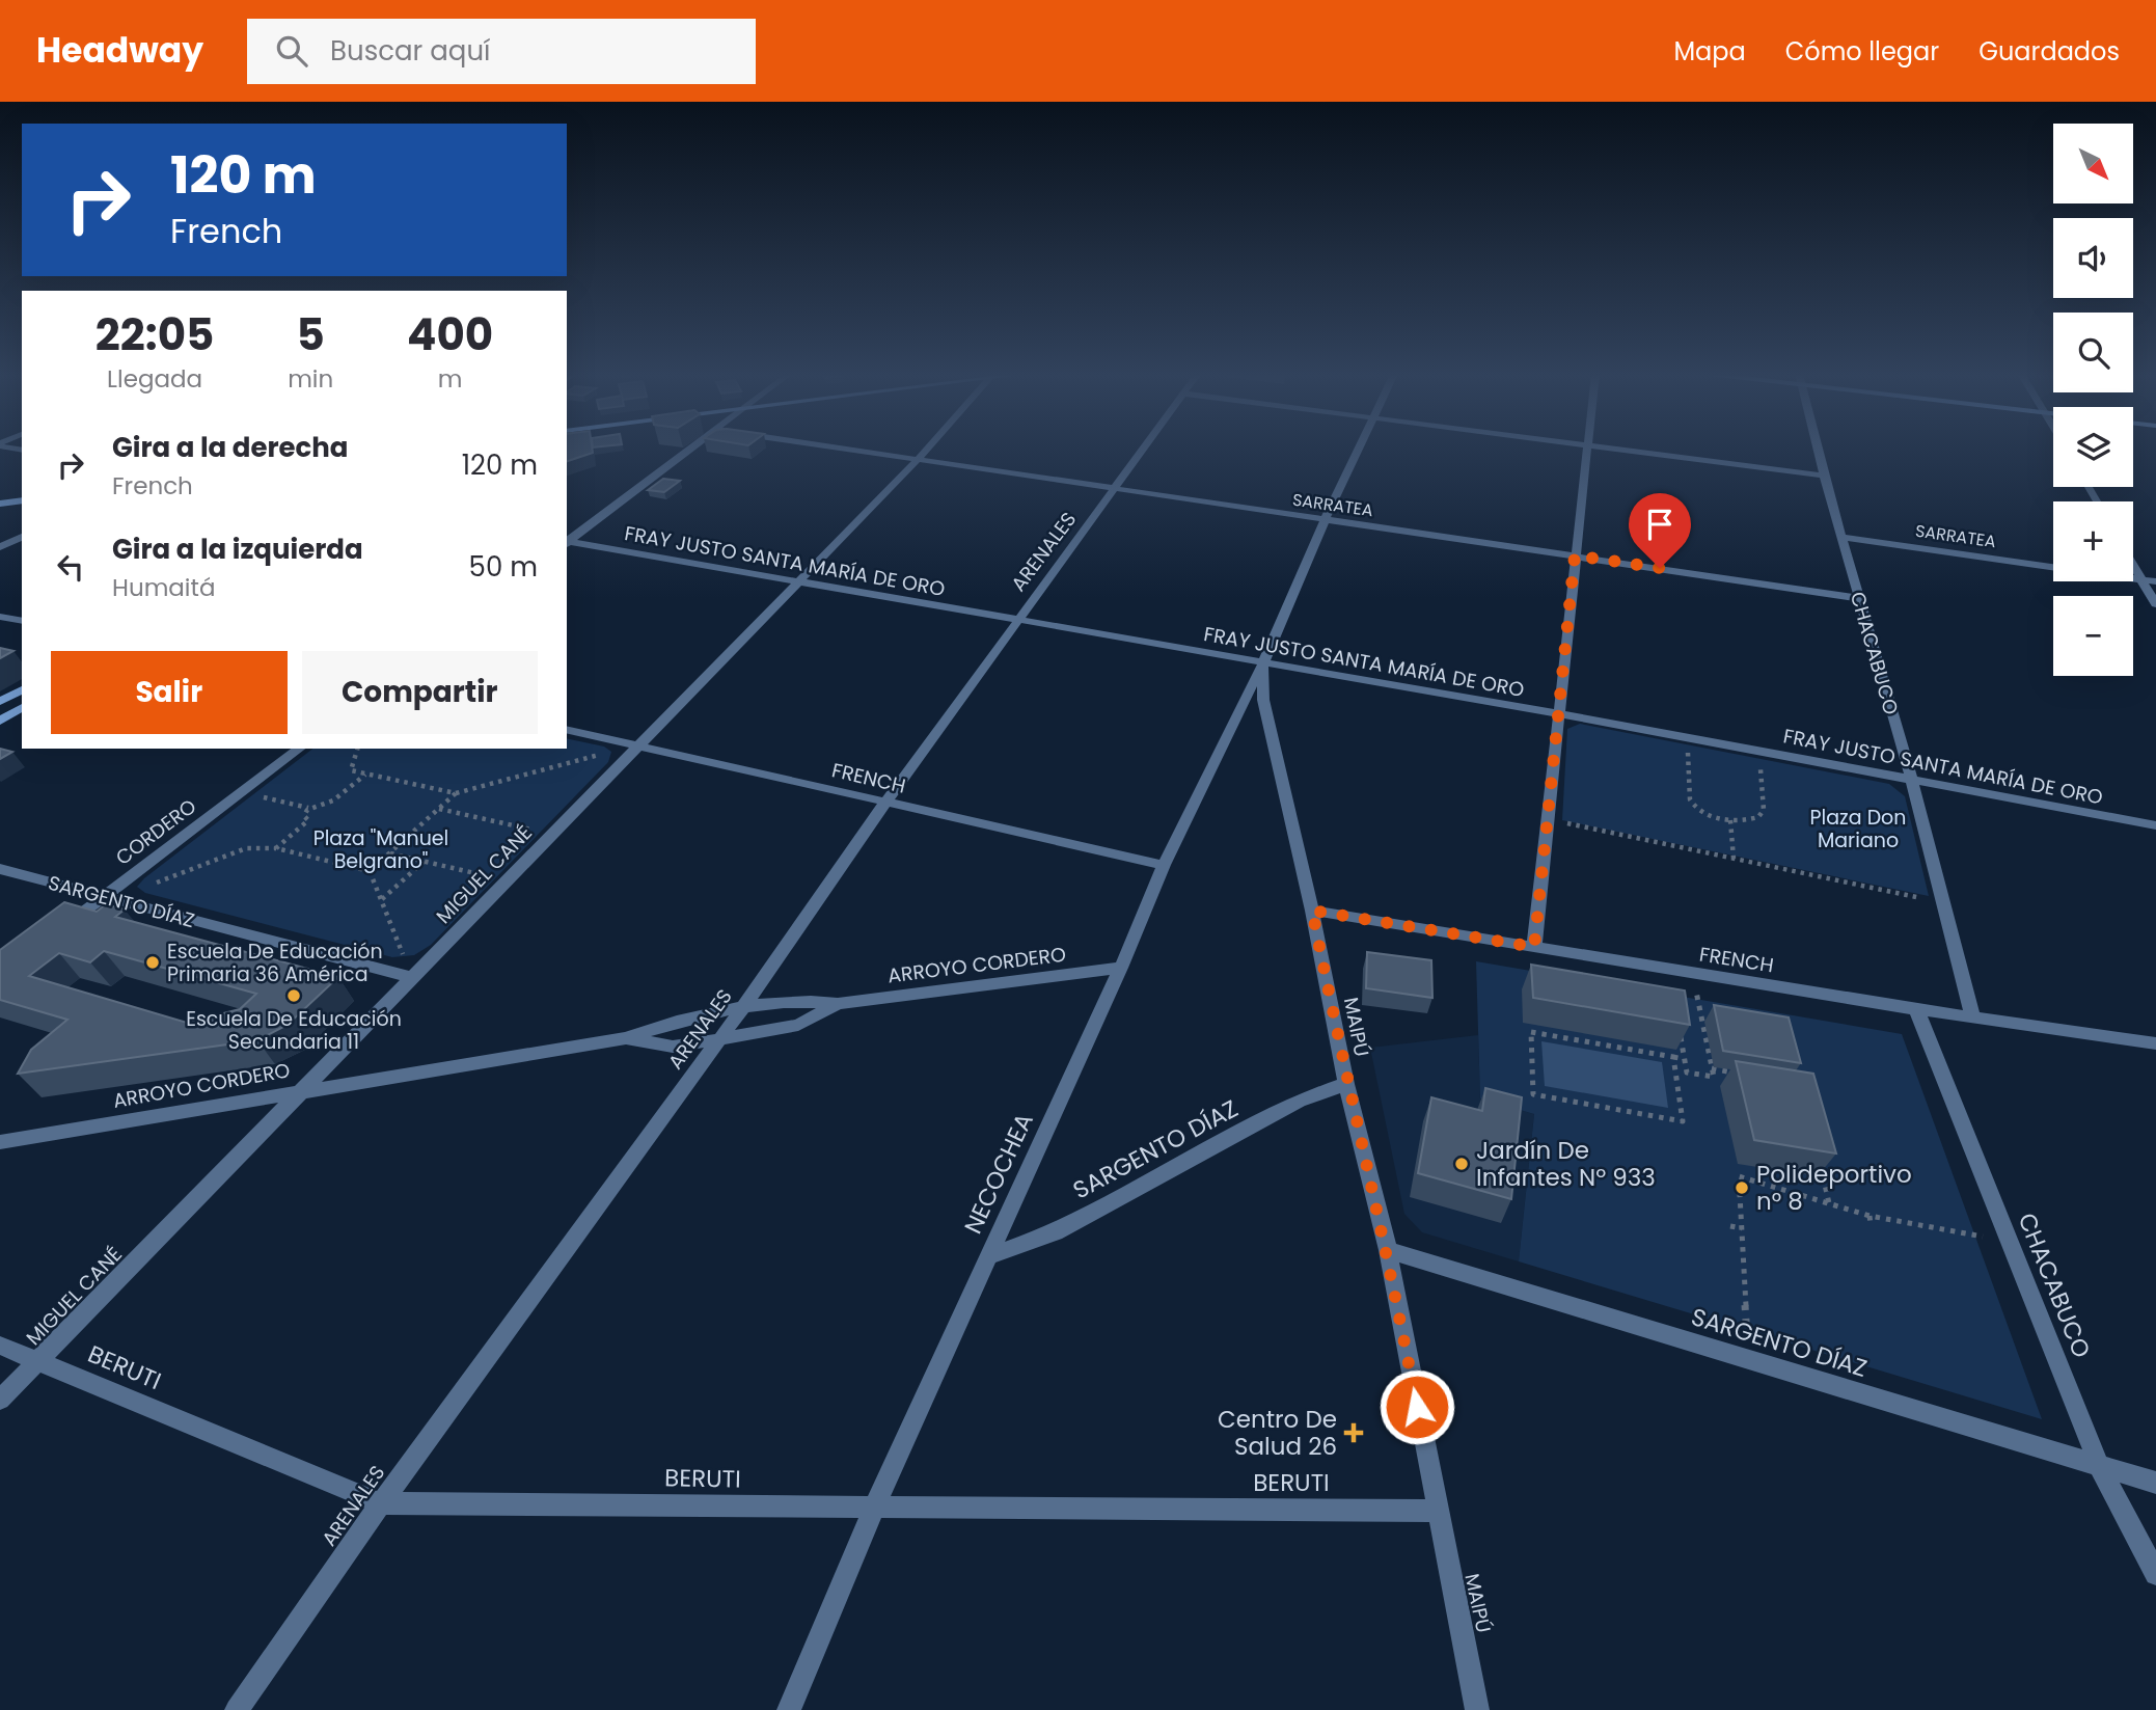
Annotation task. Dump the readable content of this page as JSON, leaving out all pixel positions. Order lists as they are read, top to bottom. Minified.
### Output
{"streets":{"street":["SARRATEA","ARENALES","FRAY JUSTO SANTA MARÍA DE ORO","CHACABUCO","FRENCH","CORDERO","MIGUEL CANÉ","SARGENTO DÍAZ","ARROYO CORDERO","MAIPÚ","NECOCHEA","BERUTI"]},"crossings":[["SARRATEA","ARENALES"],["SARRATEA","CHACABUCO"],["SARRATEA","MIGUEL CANÉ"],["SARRATEA","MAIPÚ"],["ARENALES","FRAY JUSTO SANTA MARÍA DE ORO"],["ARENALES","FRENCH"],["ARENALES","ARROYO CORDERO"],["ARENALES","BERUTI"],["FRAY JUSTO SANTA MARÍA DE ORO","CHACABUCO"],["FRAY JUSTO SANTA MARÍA DE ORO","MIGUEL CANÉ"],["FRAY JUSTO SANTA MARÍA DE ORO","MAIPÚ"],["FRAY JUSTO SANTA MARÍA DE ORO","NECOCHEA"],["CHACABUCO","FRENCH"],["CHACABUCO","SARGENTO DÍAZ"],["FRENCH","MIGUEL CANÉ"],["FRENCH","MAIPÚ"],["FRENCH","NECOCHEA"],["CORDERO","SARGENTO DÍAZ"],["MIGUEL CANÉ","SARGENTO DÍAZ"],["MIGUEL CANÉ","ARROYO CORDERO"],["MIGUEL CANÉ","BERUTI"],["SARGENTO DÍAZ","MAIPÚ"],["SARGENTO DÍAZ","NECOCHEA"],["ARROYO CORDERO","NECOCHEA"],["MAIPÚ","NECOCHEA"],["MAIPÚ","BERUTI"],["NECOCHEA","BERUTI"]],"parks":["Plaza Don Mariano","Plaza \"Manuel Belgrano\""],"places":{"other":["Escuela De Educación Primaria 36 América","Escuela De Educación Secundaria 11","Jardín De Infantes Nº 933","Polideportivo n° 8"],"health":["Centro De Salud 26"]},"north":"bottom right","page":{"header":"Headway","search":"Buscar aquí","nav":["Mapa","Cómo llegar","Guardados"],"map_buttons":["+","−"],"turn":["120 m","French"],"eta":["22:05","Llegada","5","min","400","m"],"list":[{"name":"Gira a la derecha","note":"French","value":"120 m"},{"name":"Gira a la izquierda","note":"Humaitá","value":"50 m"}],"buttons":["Salir","Compartir"]}}
